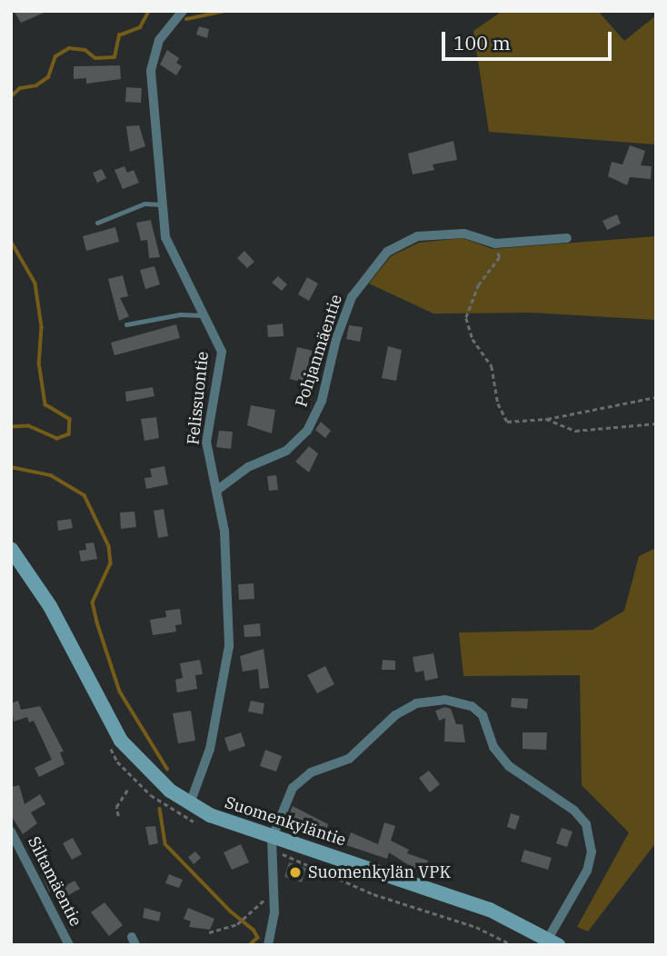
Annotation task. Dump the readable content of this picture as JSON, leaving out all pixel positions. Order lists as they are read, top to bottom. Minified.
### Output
{"streets":{"street":["Pohjanmäentie","Felissuontie","Suomenkyläntie","Siltamäentie"]},"crossings":[["Pohjanmäentie","Felissuontie"],["Felissuontie","Suomenkyläntie"]],"places":["Suomenkylän VPK"],"scale_bar":"100 m"}
